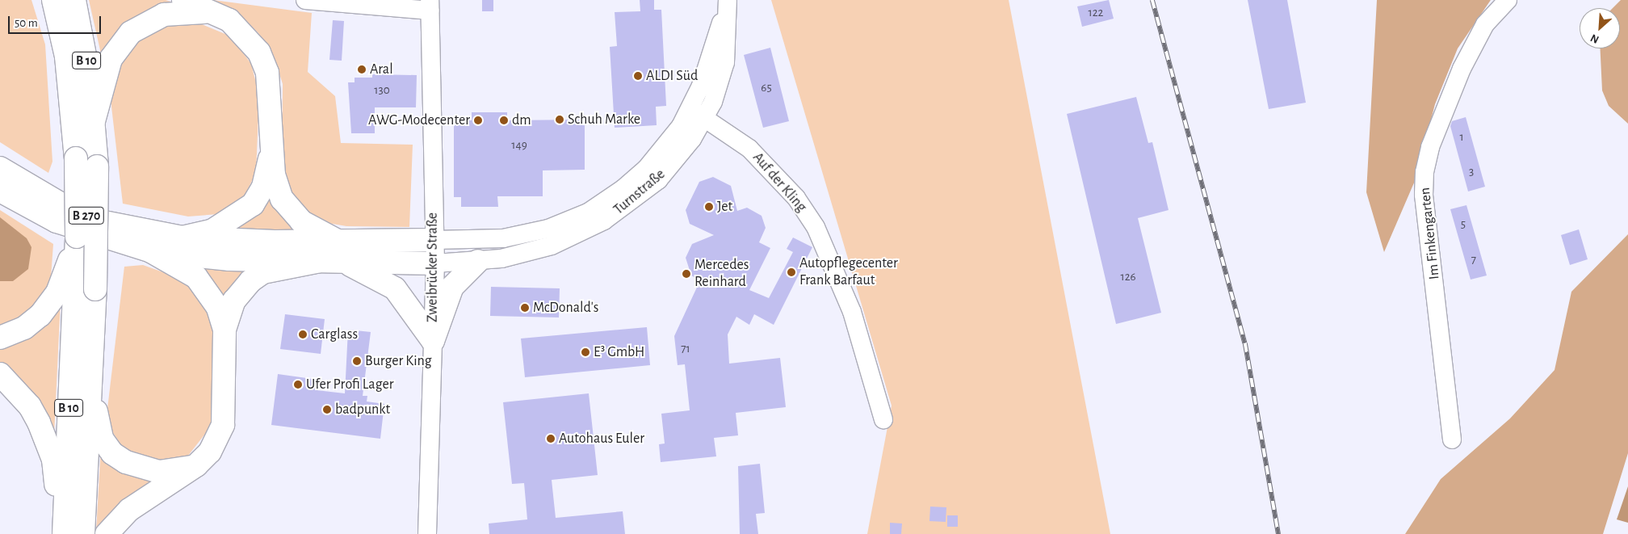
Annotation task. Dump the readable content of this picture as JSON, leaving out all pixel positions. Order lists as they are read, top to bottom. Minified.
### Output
{"streets":{"main road":["B 10","B 270"],"street":["Auf der Kling","Turnstraße","Im Finkengarten","Zweibrücker Straße"]},"crossings":[["Auf der Kling","Turnstraße"],["Turnstraße","B 270"],["Turnstraße","Zweibrücker Straße"],["B 270","Zweibrücker Straße"]],"places":["Aral","ALDI Süd","Schuh Marke","AWG-Modecenter","dm","Jet","Autopflegecenter Frank Barfaut","Mercedes Reinhard","McDonald's","Carglass","E³ GmbH","Burger King","Ufer Profi Lager","badpunkt","Autohaus Euler"],"house_numbers":["122","65","130","1","149","3","5","7","126","71"],"scale_bar":"50 m","north":"bottom left"}
